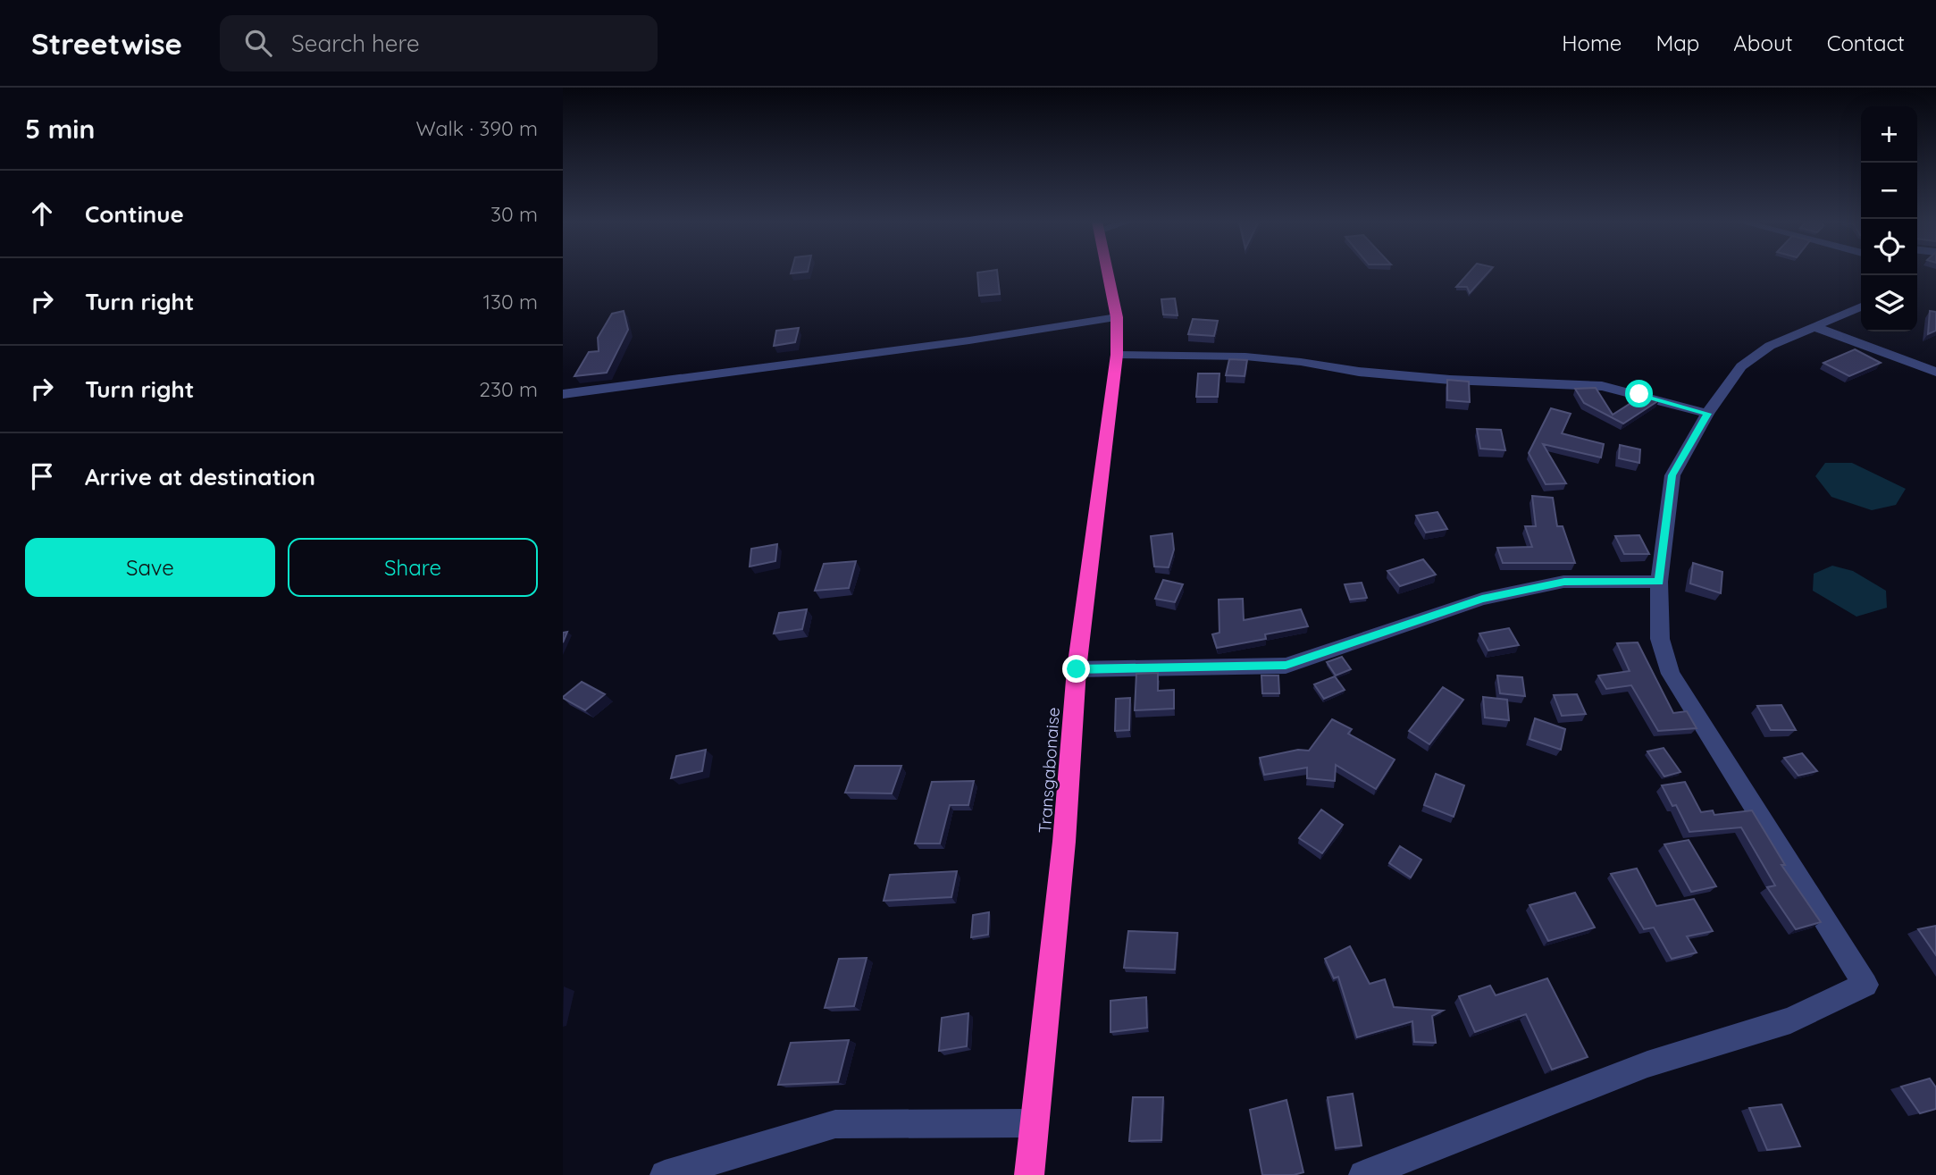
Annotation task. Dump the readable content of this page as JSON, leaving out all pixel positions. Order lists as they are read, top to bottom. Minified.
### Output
{"streets":{"highway":["Transgabonaise"]},"page":{"header":"Streetwise","search":"Search here","nav":["Home","Map","About","Contact"],"heading":["5 min","Walk · 390 m"],"map_buttons":["+","−"],"list":[["Continue","30 m"],["Turn right","130 m"],["Turn right","230 m"],"Arrive at destination"],"buttons":["Save","Share"]}}
